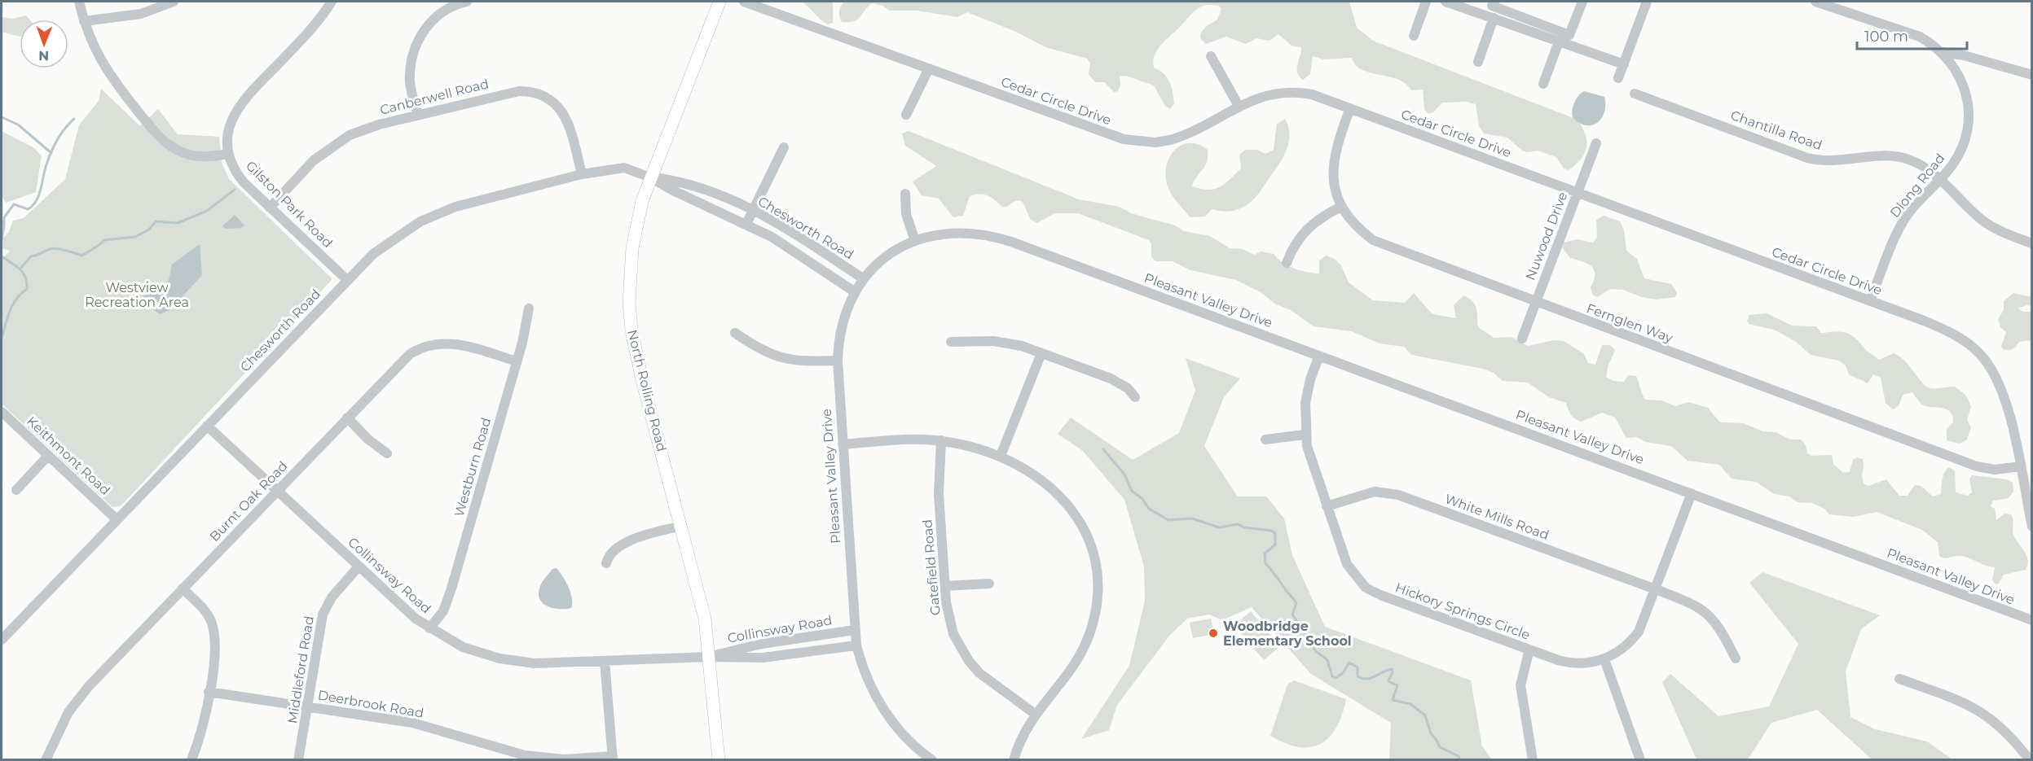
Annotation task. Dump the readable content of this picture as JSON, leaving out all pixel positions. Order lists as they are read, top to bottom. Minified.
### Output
{"streets":{"main road":["North Rolling Road"],"street":["Canberwell Road","Cedar Circle Drive","Chantilla Road","Dlong Road","Gilston Park Road","Chesworth Road","Nuwood Drive","Pleasant Valley Drive","Fernglen Way","Keithmont Road","Westburn Road","Burnt Oak Road","White Mills Road","Gatefield Road","Collinsway Road","Hickory Springs Circle","Middleford Road","Deerbrook Road"]},"crossings":[["Canberwell Road","Gilston Park Road"],["Canberwell Road","Chesworth Road"],["Cedar Circle Drive","Dlong Road"],["Cedar Circle Drive","Nuwood Drive"],["Cedar Circle Drive","Fernglen Way"],["Chantilla Road","Dlong Road"],["Gilston Park Road","Chesworth Road"],["Chesworth Road","Pleasant Valley Drive"],["Chesworth Road","North Rolling Road"],["Chesworth Road","Keithmont Road"],["Chesworth Road","Collinsway Road"],["Nuwood Drive","Fernglen Way"],["Pleasant Valley Drive","Collinsway Road"],["Pleasant Valley Drive","Hickory Springs Circle"],["North Rolling Road","Collinsway Road"],["Westburn Road","Burnt Oak Road"],["Westburn Road","Collinsway Road"],["Burnt Oak Road","Collinsway Road"],["White Mills Road","Hickory Springs Circle"],["Collinsway Road","Middleford Road"],["Middleford Road","Deerbrook Road"]],"parks":["Westview Recreation Area"],"places":["Woodbridge Elementary School"],"scale_bar":"100 m","north":"bottom"}
